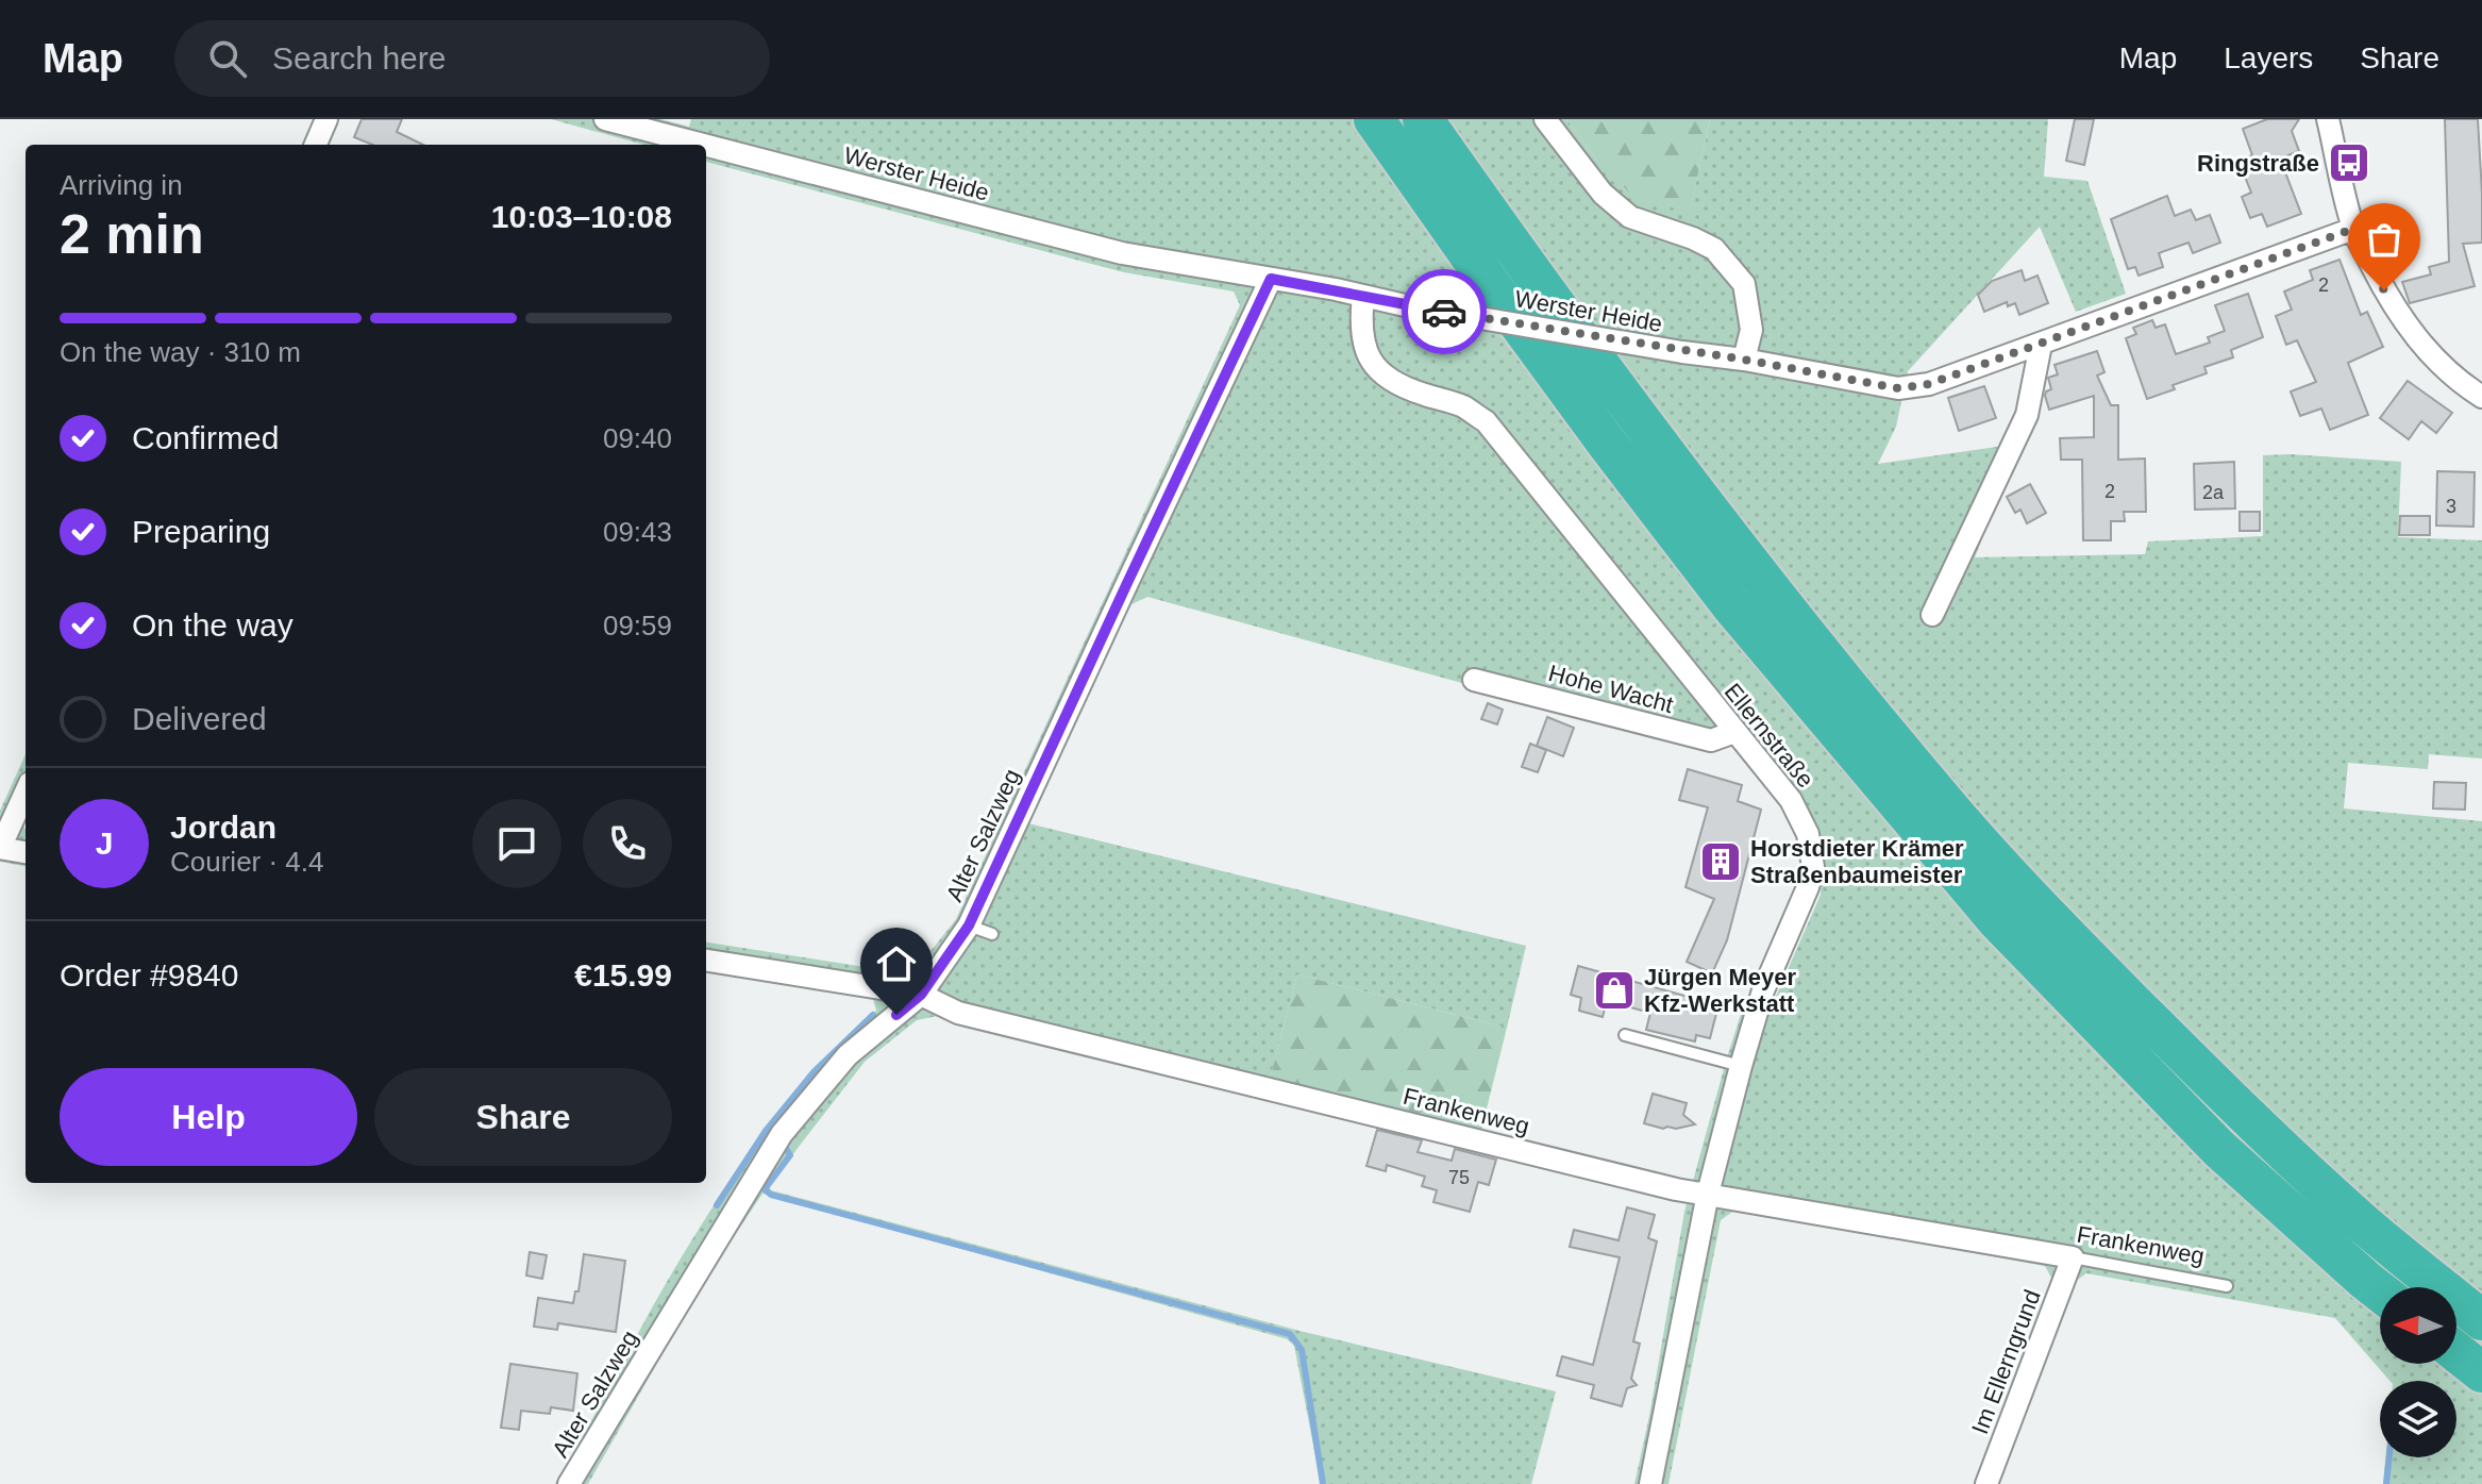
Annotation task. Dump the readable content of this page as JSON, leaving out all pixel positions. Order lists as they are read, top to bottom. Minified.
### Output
{"streets":{"street":["Werster Heide","Hohe Wacht","Ellernstraße","Alter Salzweg","Frankenweg","Im Ellerngrund"]},"crossings":[["Werster Heide","Ellernstraße"],["Werster Heide","Alter Salzweg"],["Hohe Wacht","Ellernstraße"],["Ellernstraße","Frankenweg"],["Alter Salzweg","Frankenweg"],["Frankenweg","Im Ellerngrund"]],"places":{"bus stop":["Ringstraße"],"building":["Horstdieter Krämer Straßenbaumeister"],"shop":["Jürgen Meyer Kfz-Werkstatt"]},"house_numbers":["2","2","2a","3","75"],"north":"left","page":{"header":"Map","search":"Search here","nav":["Map","Layers","Share"],"heading":["2 min","Arriving in","10:03–10:08"],"panel":["Jordan","Courier · 4.4","Order #9840","€15.99"],"bar":"On the way · 310 m","list":[["Confirmed","09:40"],["Preparing","09:43"],["On the way","09:59"],"Delivered"],"round":"J","buttons":["Help","Share"]}}
